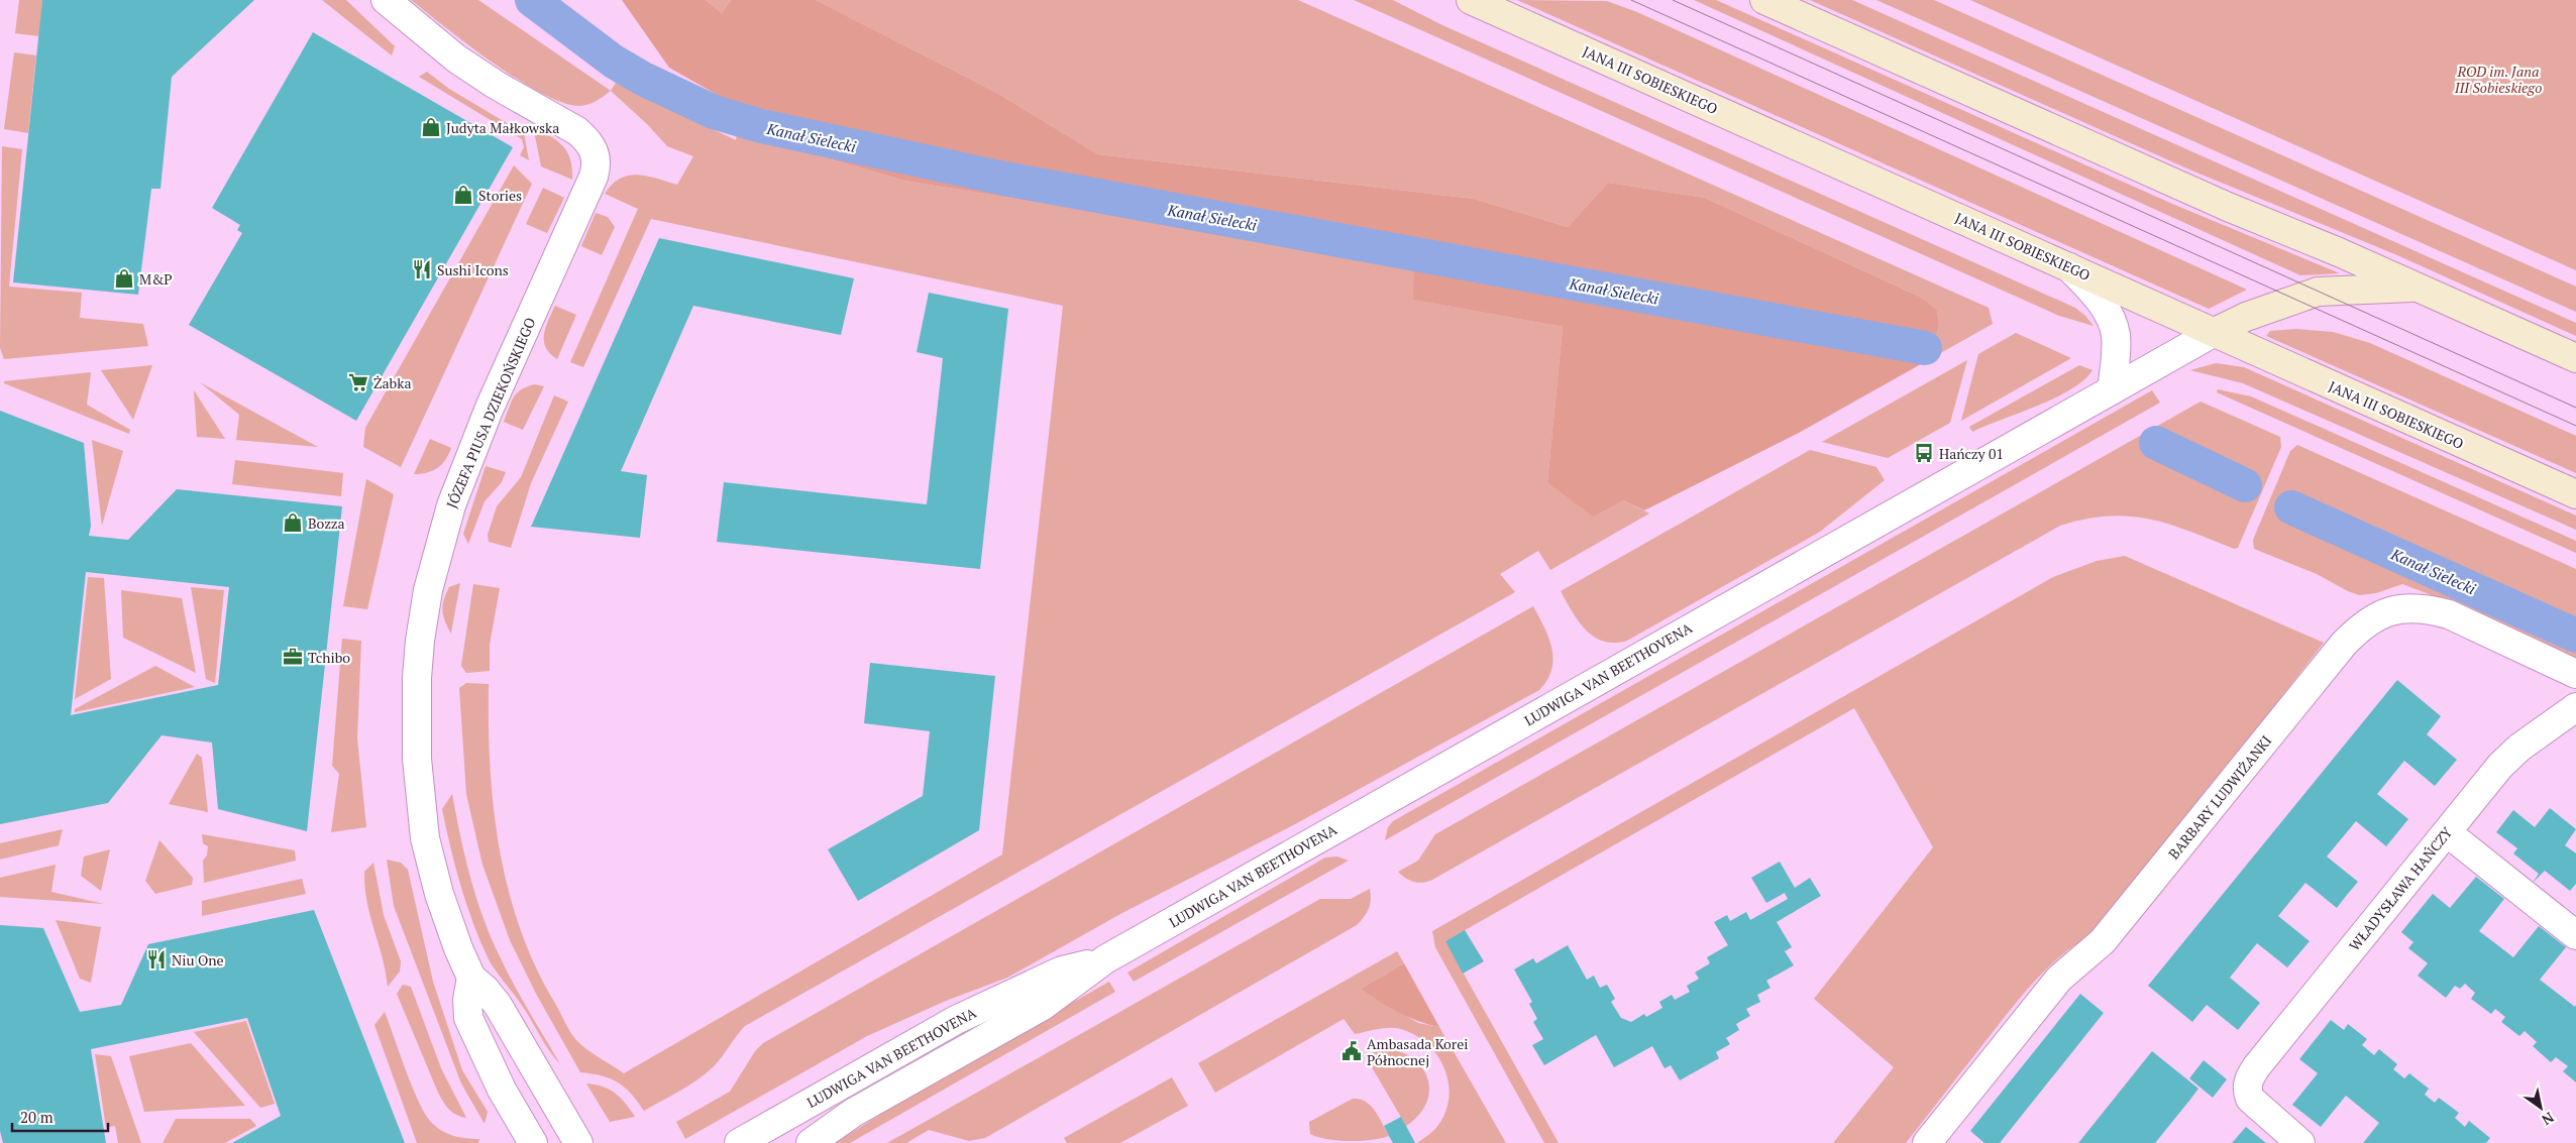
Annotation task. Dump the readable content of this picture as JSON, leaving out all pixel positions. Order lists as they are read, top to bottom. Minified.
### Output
{"streets":{"main road":["JANA III SOBIESKIEGO"],"street":["JÓZEFA PIUSA DZIEKOŃSKIEGO","LUDWIGA VAN BEETHOVENA","BARBARY LUDWIŻANKI","WŁADYSŁAWA HAŃCZY"]},"crossings":[["JANA III SOBIESKIEGO","LUDWIGA VAN BEETHOVENA"]],"water":["Kanał Sielecki"],"parks":["ROD im. Jana III Sobieskiego"],"places":{"shop":["Judyta Małkowska","Stories","M&P","Bozza"],"restaurant":["Sushi Icons","Niu One"],"supermarket":["Żabka"],"bus stop":["Hańczy 01"],"office":["Tchibo"],"public building":["Ambasada Korei Północnej"]},"scale_bar":"20 m","north":"bottom right"}
